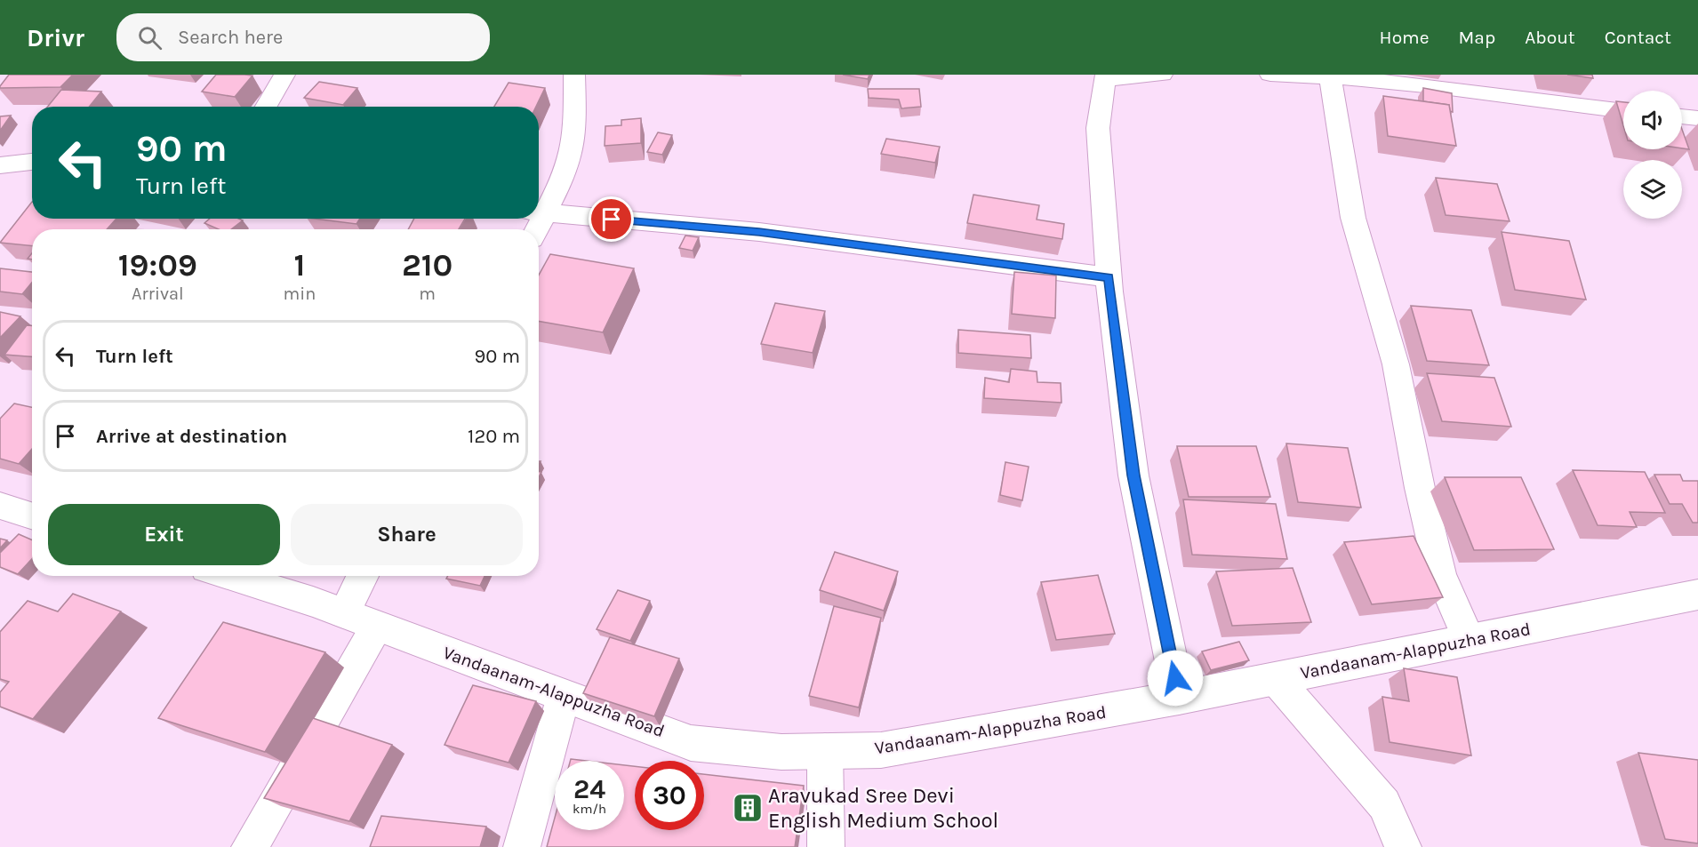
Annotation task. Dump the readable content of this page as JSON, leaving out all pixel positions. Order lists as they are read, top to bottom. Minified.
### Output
{"streets":{"street":["Vandaanam-Alappuzha Road"]},"places":{"building":["Aravukad Sree Devi English Medium School"]},"page":{"header":"Drivr","search":"Search here","nav":["Home","Map","About","Contact"],"turn":["90 m","Turn left"],"eta":["19:09","Arrival","1","min","210","m"],"list":[{"name":"Turn left","value":"90 m"},{"name":"Arrive at destination","value":"120 m"}],"buttons":["Exit","Share"],"speed":"24 km/h","limit":"30"}}
